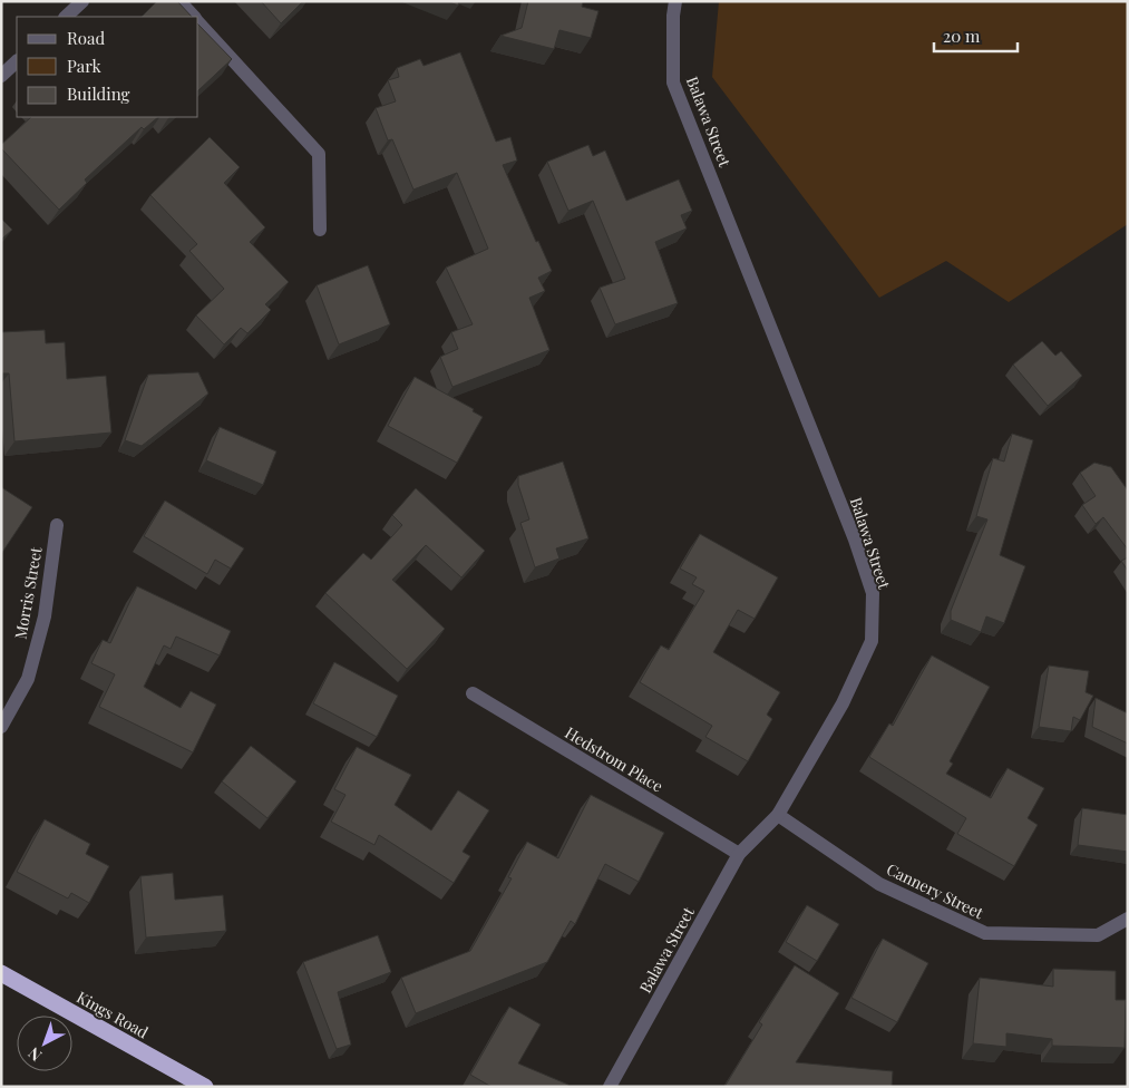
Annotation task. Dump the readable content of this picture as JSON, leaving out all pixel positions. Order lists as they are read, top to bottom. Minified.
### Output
{"streets":{"highway":["Kings Road"],"street":["Balawa Street","Morris Street","Hedstrom Place","Cannery Street"]},"crossings":[["Balawa Street","Hedstrom Place"],["Balawa Street","Cannery Street"]],"legend":["Road","Park","Building"],"scale_bar":"20 m","north":"bottom left"}
